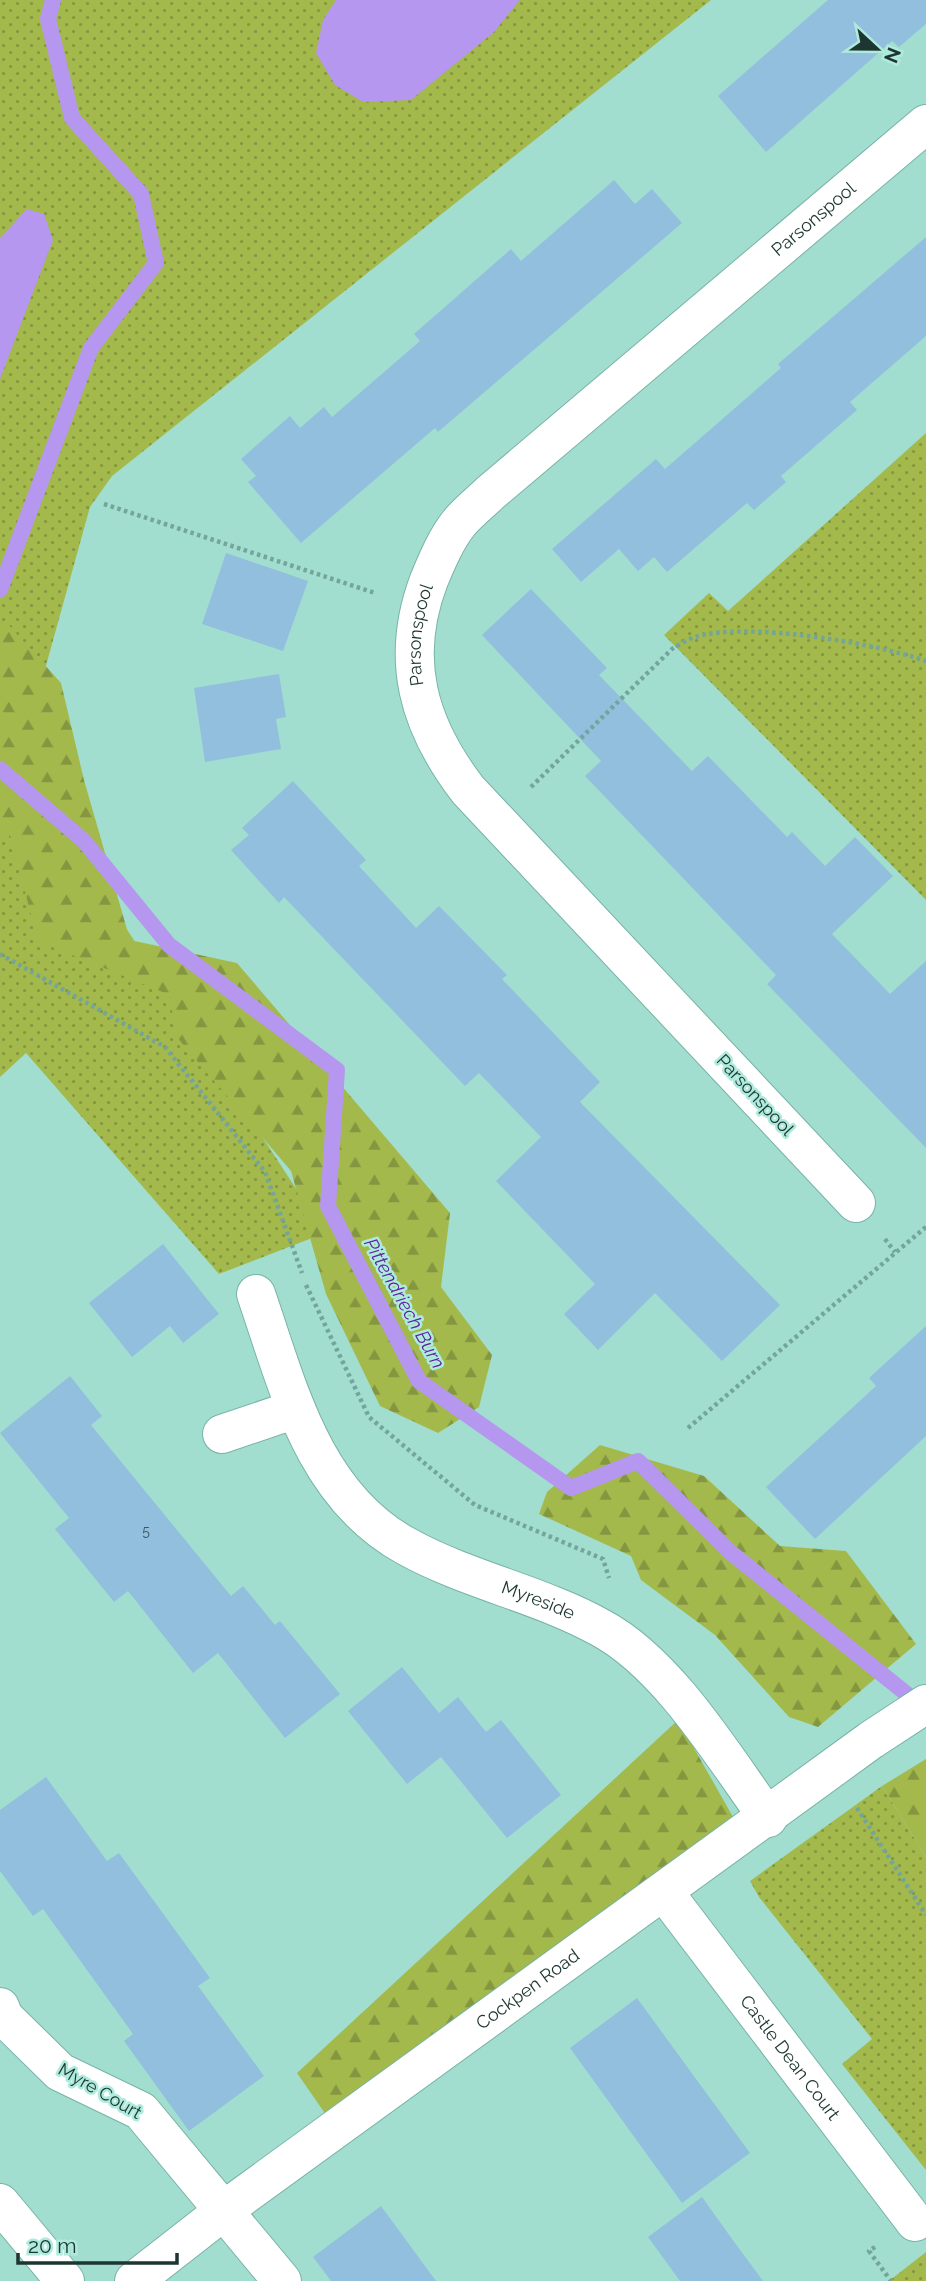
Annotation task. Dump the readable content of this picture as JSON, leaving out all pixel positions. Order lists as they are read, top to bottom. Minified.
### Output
{"streets":{"street":["Parsonspool","Myreside","Cockpen Road","Castle Dean Court","Myre Court"]},"crossings":[["Myreside","Cockpen Road"],["Cockpen Road","Castle Dean Court"],["Cockpen Road","Myre Court"]],"water":["Pittendriech Burn"],"house_numbers":["5"],"scale_bar":"20 m","north":"right"}
